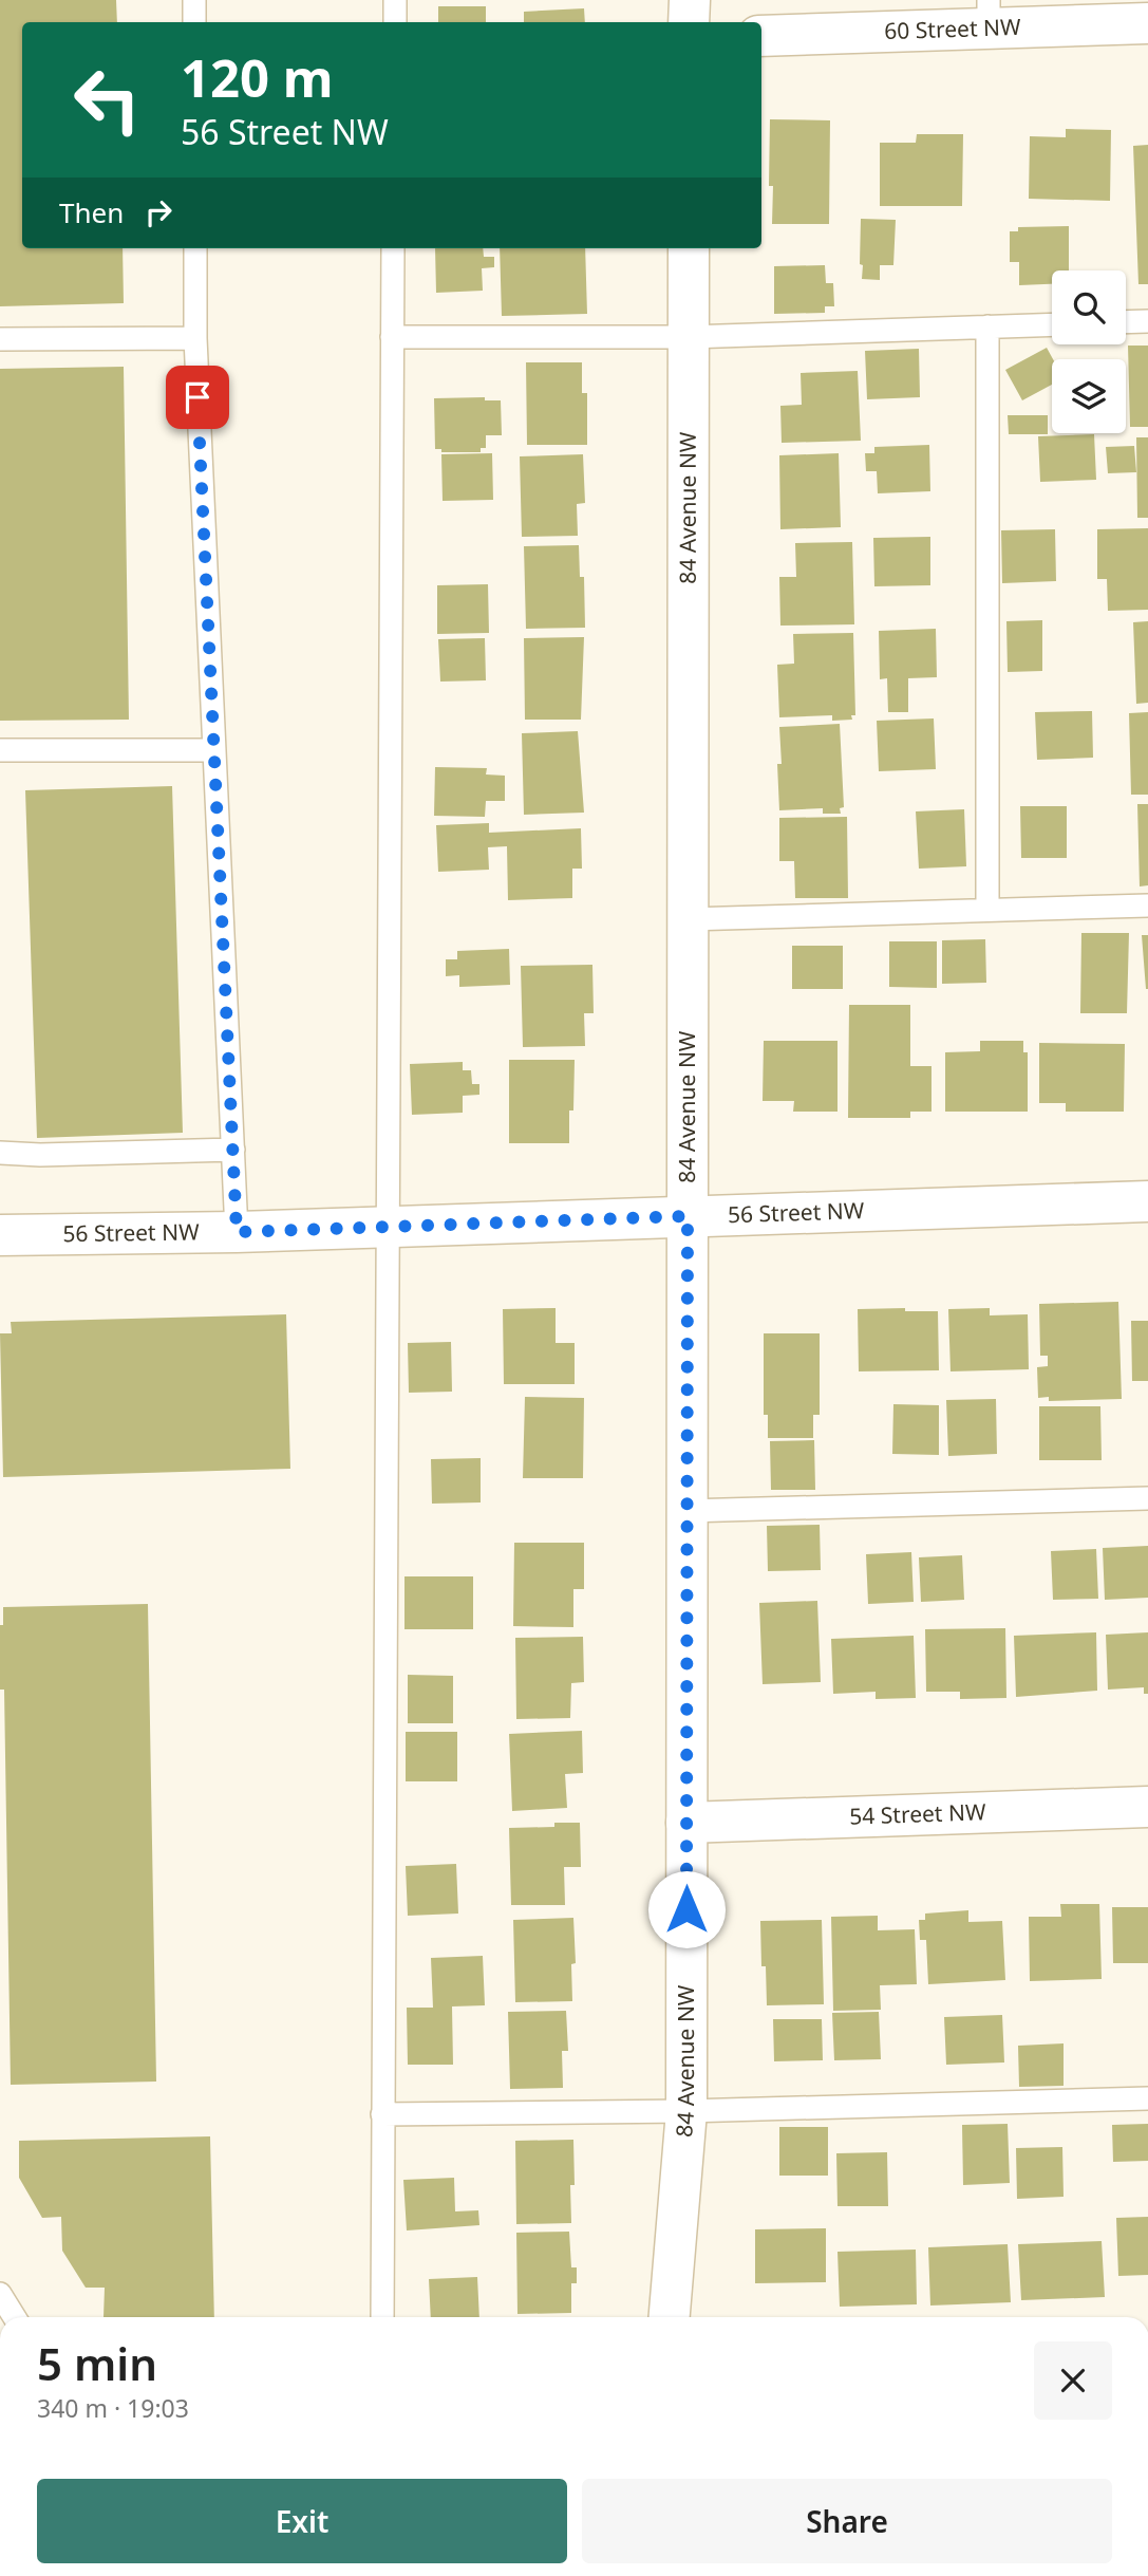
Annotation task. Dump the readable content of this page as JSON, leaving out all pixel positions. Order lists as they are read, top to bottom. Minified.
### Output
{"streets":{"street":["60 Street NW","84 Avenue NW","56 Street NW","54 Street NW"]},"crossings":[["84 Avenue NW","56 Street NW"],["84 Avenue NW","54 Street NW"]],"page":{"turn":["120 m","56 Street NW"],"then":"Then","heading":["5 min","340 m · 19:03"],"buttons":["Exit","Share"]}}
